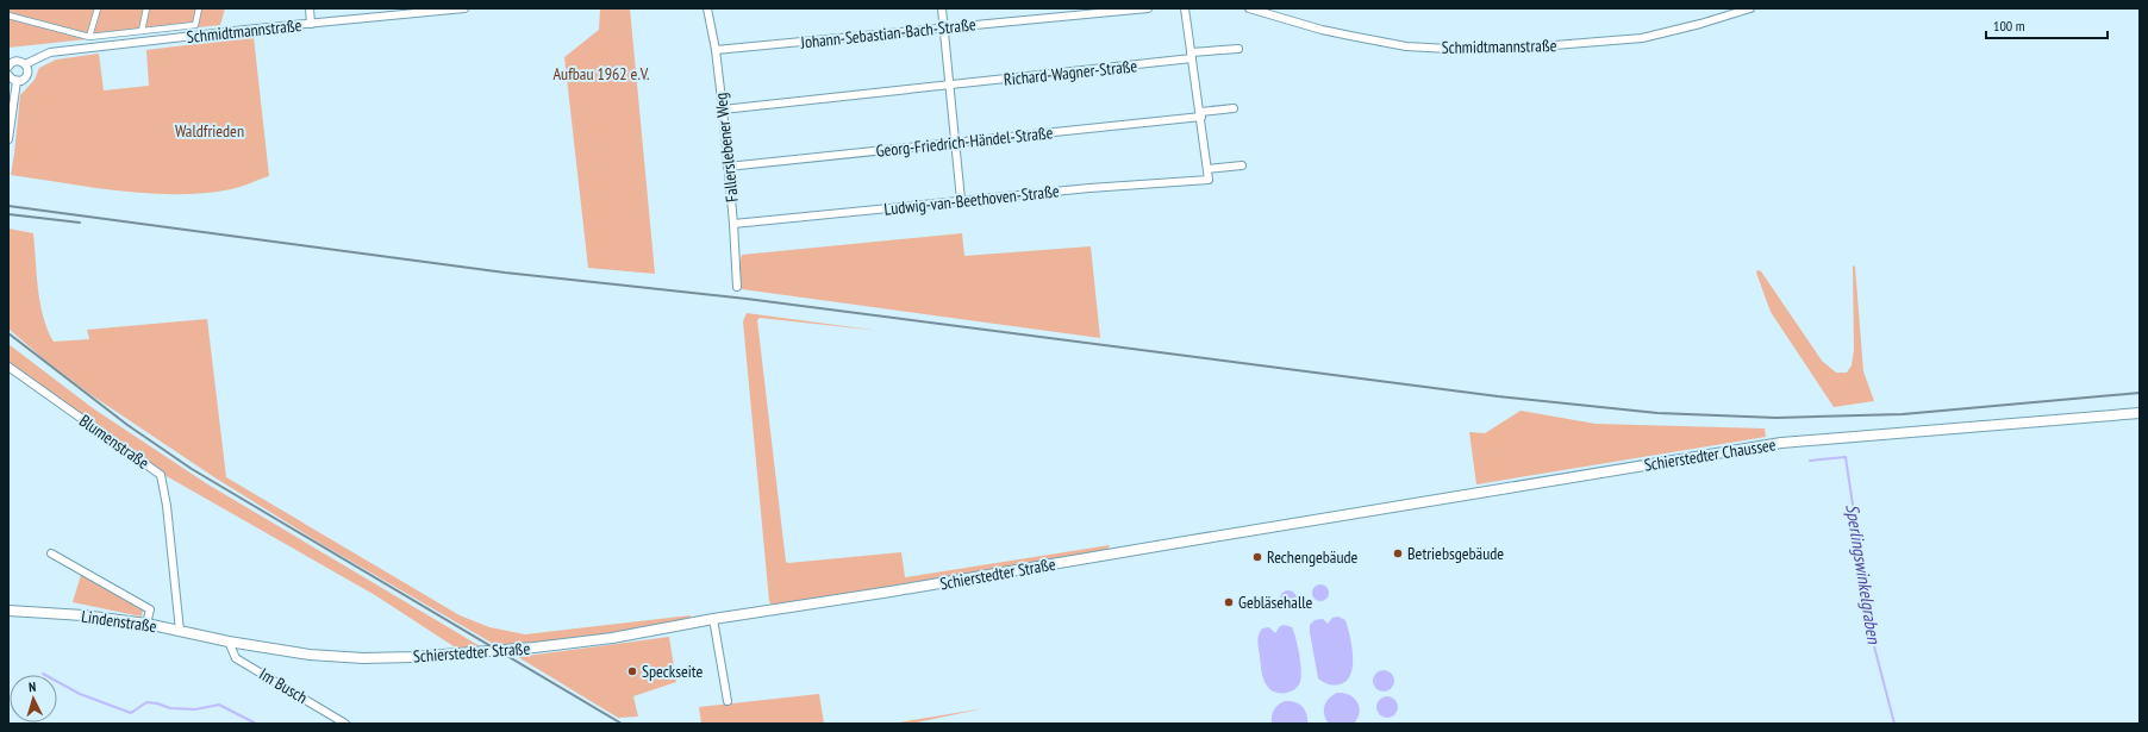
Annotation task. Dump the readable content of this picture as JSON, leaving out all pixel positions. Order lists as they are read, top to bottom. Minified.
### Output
{"streets":{"street":["Schmidtmannstraße","Johann-Sebastian-Bach-Straße","Richard-Wagner-Straße","Georg-Friedrich-Händel-Straße","Fallerslebener Weg","Ludwig-van-Beethoven-Straße","Blumenstraße","Schierstedter Chaussee","Schierstedter Straße","Lindenstraße","Im Busch"]},"crossings":[["Johann-Sebastian-Bach-Straße","Fallerslebener Weg"],["Richard-Wagner-Straße","Fallerslebener Weg"],["Georg-Friedrich-Händel-Straße","Fallerslebener Weg"],["Fallerslebener Weg","Ludwig-van-Beethoven-Straße"],["Blumenstraße","Lindenstraße"],["Schierstedter Chaussee","Schierstedter Straße"],["Schierstedter Straße","Lindenstraße"],["Schierstedter Straße","Im Busch"],["Lindenstraße","Im Busch"]],"water":["Sperlingswinkelgraben"],"parks":["Aufbau 1962 e.V.","Waldfrieden"],"places":["Betriebsgebäude","Rechengebäude","Gebläsehalle","Speckseite"],"scale_bar":"100 m","north":"top"}
